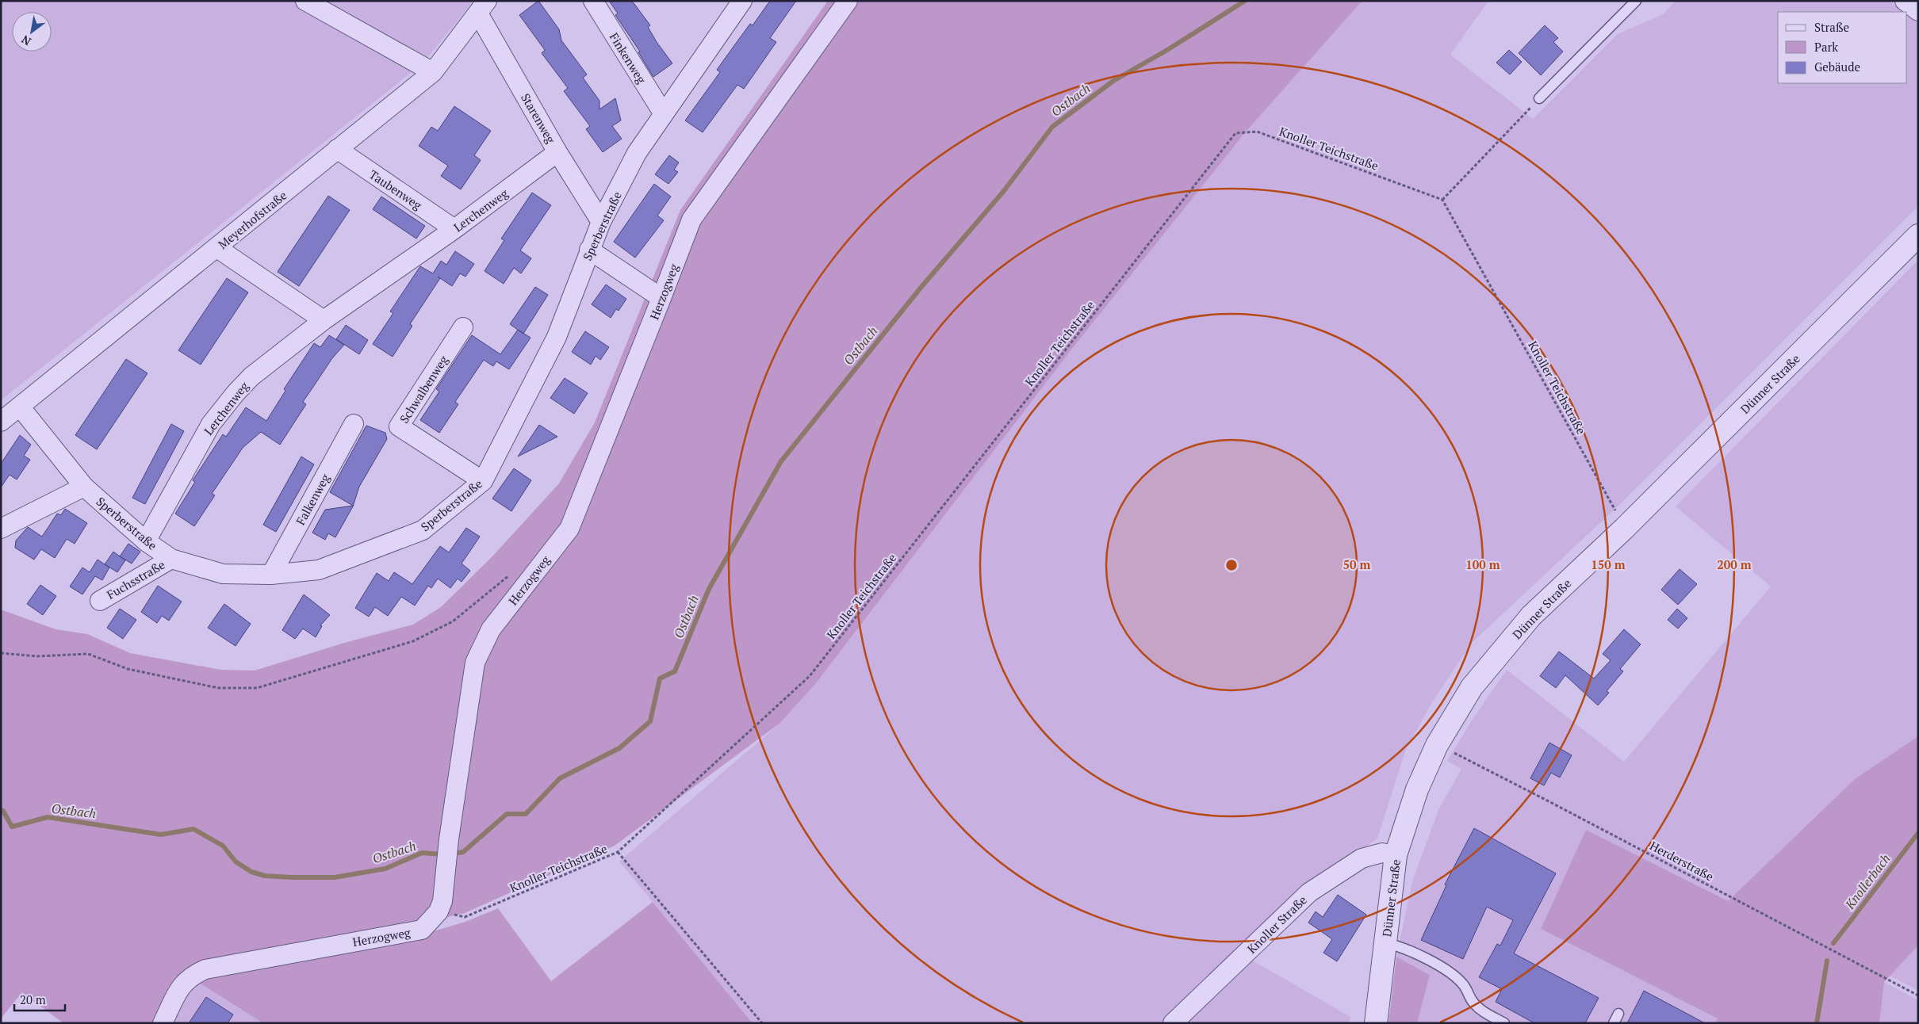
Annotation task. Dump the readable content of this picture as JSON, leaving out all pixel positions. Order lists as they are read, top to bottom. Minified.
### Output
{"streets":{"street":["Finkenweg","Starenweg","Taubenweg","Lerchenweg","Meyerhofstraße","Sperberstraße","Herzogweg","Dünner Straße","Schwalbenweg","Falkenweg","Fuchsstraße","Knoller Straße"],"path":["Knoller Teichstraße","Herderstraße"]},"crossings":[["Finkenweg","Sperberstraße"],["Starenweg","Lerchenweg"],["Starenweg","Meyerhofstraße"],["Starenweg","Sperberstraße"],["Knoller Teichstraße","Herzogweg"],["Knoller Teichstraße","Dünner Straße"],["Taubenweg","Lerchenweg"],["Taubenweg","Meyerhofstraße"],["Lerchenweg","Sperberstraße"],["Meyerhofstraße","Sperberstraße"],["Sperberstraße","Schwalbenweg"],["Sperberstraße","Falkenweg"],["Sperberstraße","Fuchsstraße"],["Dünner Straße","Herderstraße"],["Dünner Straße","Knoller Straße"]],"water":["Ostbach","Knollerbach"],"legend":["Straße","Park","Gebäude"],"scale_bar":"20 m","north":"bottom left","rings":["50 m","100 m","150 m","200 m"]}
